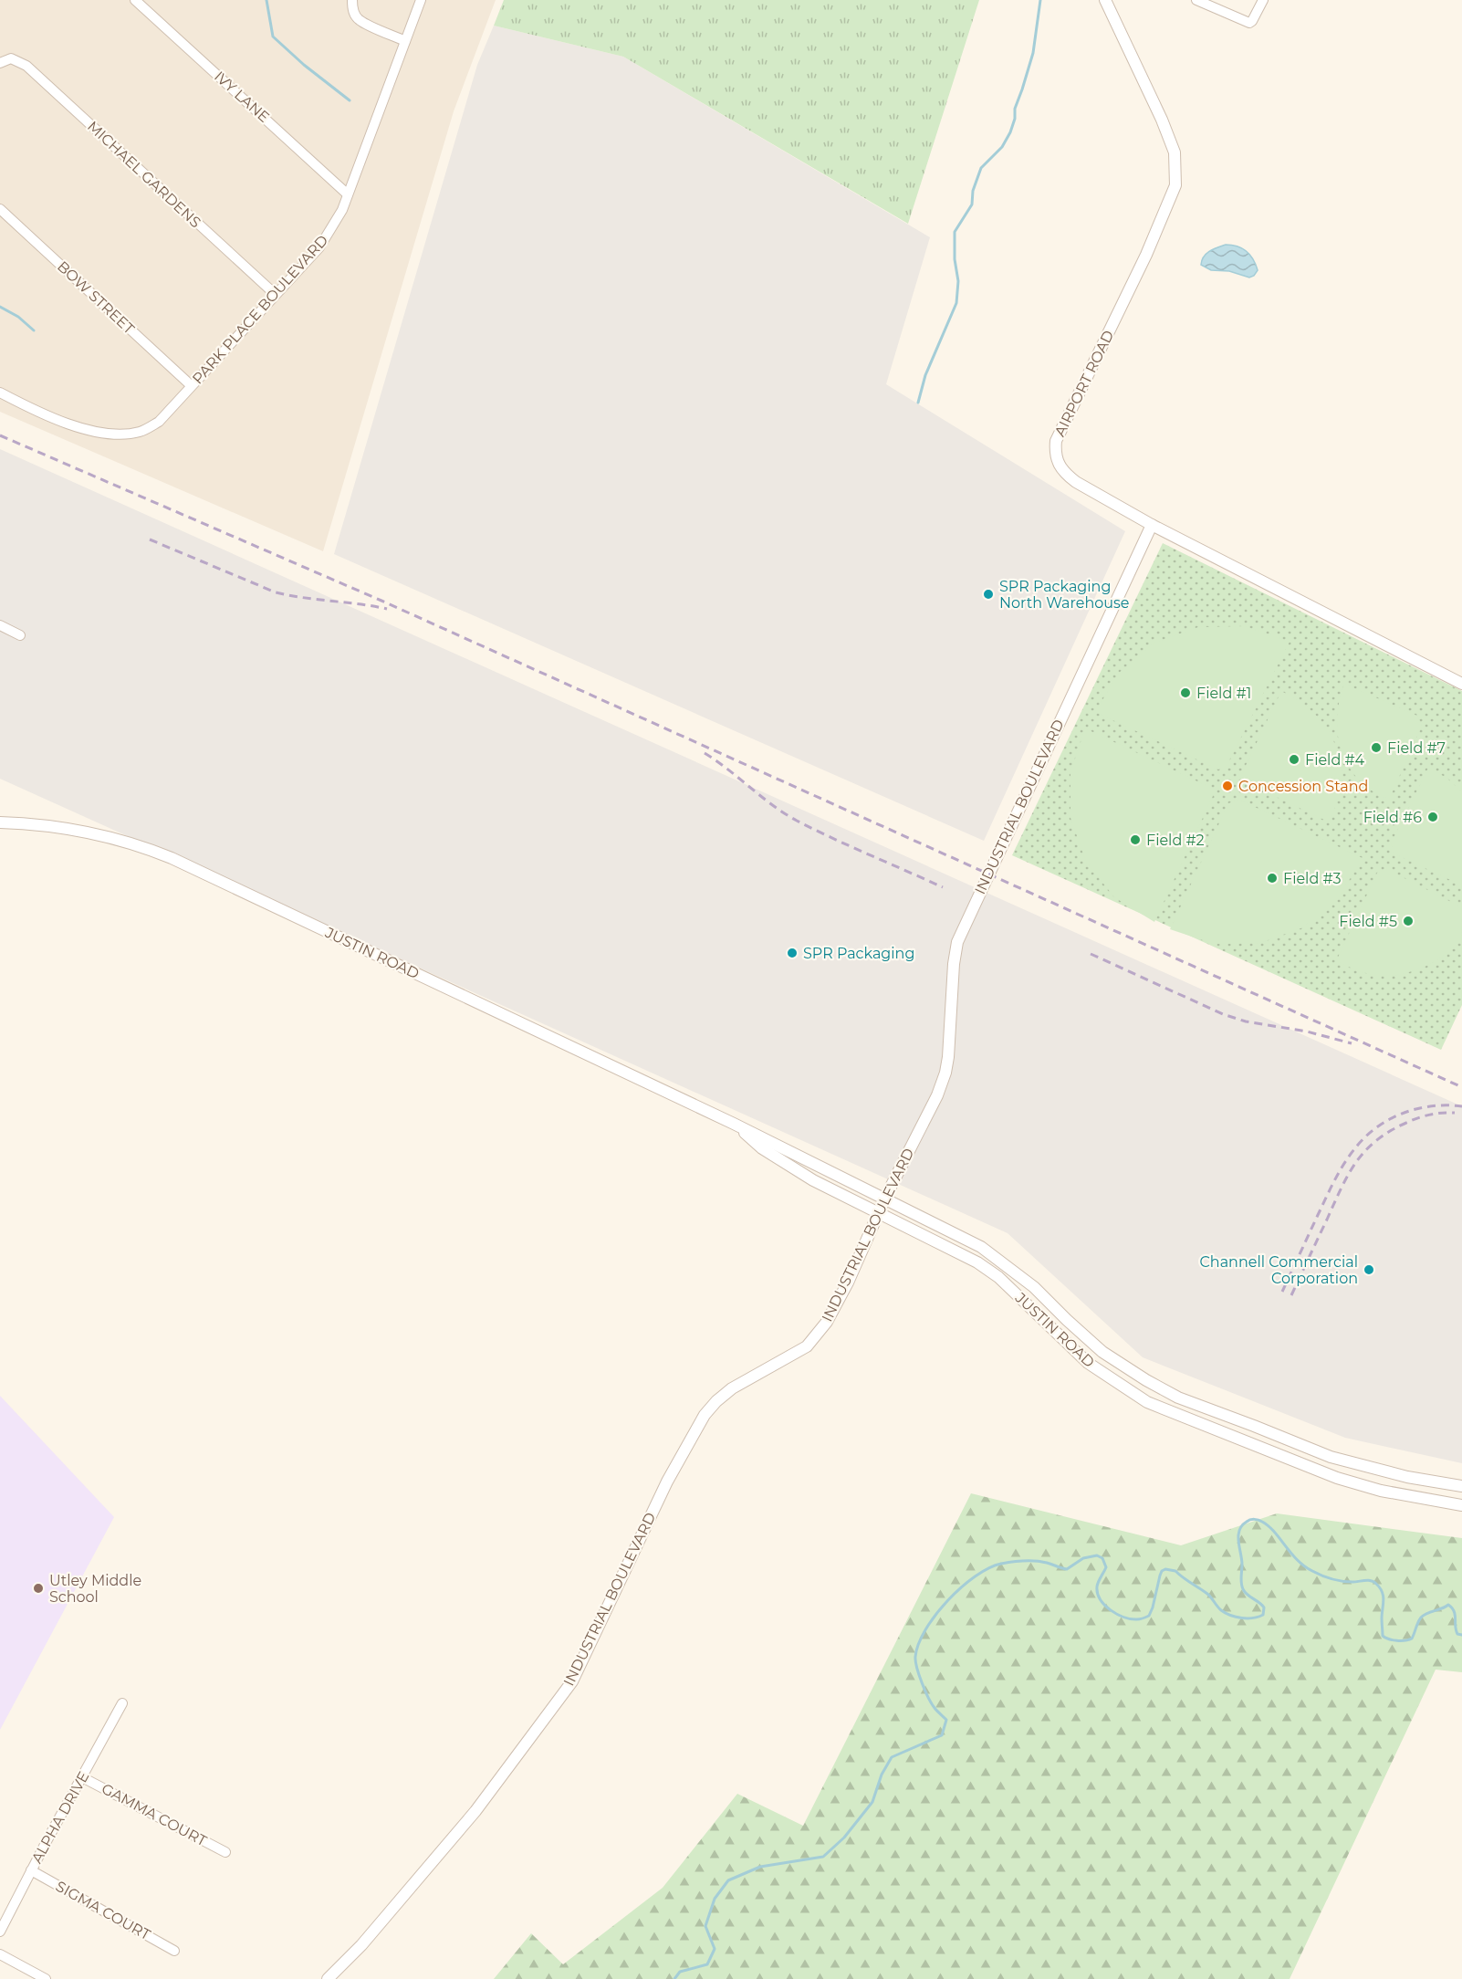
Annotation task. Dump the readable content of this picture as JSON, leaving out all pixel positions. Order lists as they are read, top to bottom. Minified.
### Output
{"streets":{"street":["IVY LANE","MICHAEL GARDENS","BOW STREET","PARK PLACE BOULEVARD","AIRPORT ROAD","INDUSTRIAL BOULEVARD","JUSTIN ROAD","GAMMA COURT","ALPHA DRIVE","SIGMA COURT"]},"crossings":[["IVY LANE","PARK PLACE BOULEVARD"],["MICHAEL GARDENS","PARK PLACE BOULEVARD"],["BOW STREET","PARK PLACE BOULEVARD"],["AIRPORT ROAD","INDUSTRIAL BOULEVARD"],["INDUSTRIAL BOULEVARD","JUSTIN ROAD"],["GAMMA COURT","ALPHA DRIVE"],["ALPHA DRIVE","SIGMA COURT"]],"places":["SPR Packaging North Warehouse","Field #1","Field #7","Field #4","Concession Stand","Field #6","Field #2","Field #3","Field #5","SPR Packaging","Channell Commercial Corporation","Utley Middle School"]}
